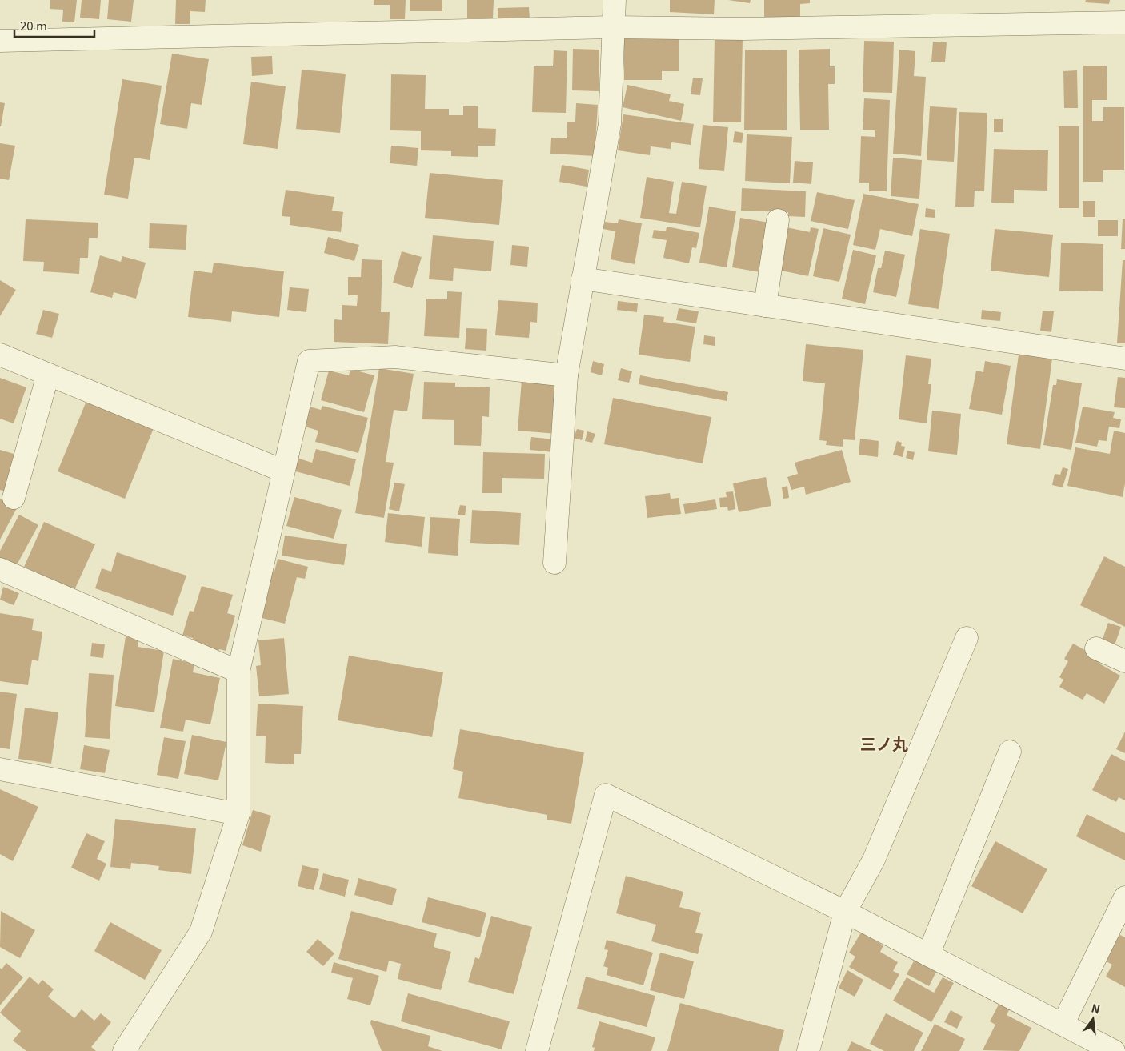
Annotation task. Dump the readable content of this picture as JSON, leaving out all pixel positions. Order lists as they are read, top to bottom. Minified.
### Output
{"districts":["三ノ丸"],"scale_bar":"20 m","north":"top"}
